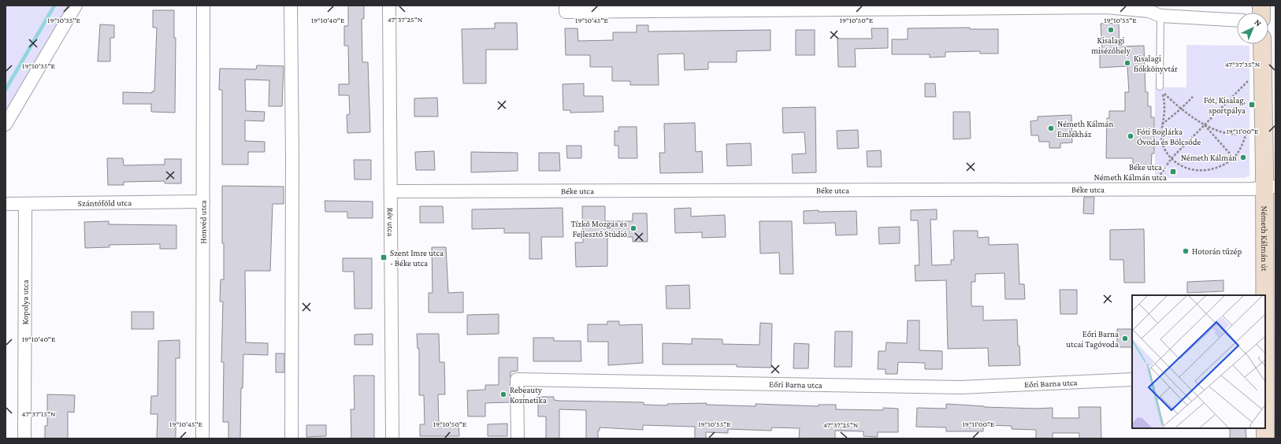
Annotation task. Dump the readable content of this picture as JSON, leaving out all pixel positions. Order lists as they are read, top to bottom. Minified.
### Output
{"streets":{"street":["Béke utca","Szántóföld utca","Honvéd utca","Rév utca","Németh Kálmán út","Kopolya utca","Eőri Barna utca"]},"crossings":[["Béke utca","Rév utca"],["Béke utca","Németh Kálmán út"],["Szántóföld utca","Honvéd utca"],["Szántóföld utca","Kopolya utca"]],"places":{"other":["Kisalagi misézőhely","Kisalagi fiókkönyvtár","Németh Kálmán Emlékház","Fóti Boglárka Óvoda és Bölcsőde","Németh Kálmán","Tízkő Mozgás és Fejlesztő Stúdió","Hotorán tűzép","Eőri Barna utcai Tagóvoda","Rebeauty Kozmetika"],"transit":["Fót, Kisalag, sportpálya","Béke utca - Németh Kálmán utca","Szent Imre utca - Béke utca"]},"north":"top right","coordinates":["47°37'25\"N","19°10'35\"E","19°10'40\"E","19°10'45\"E","19°10'50\"E","19°10'55\"E","47°37'35\"N","19°11'00\"E","47°37'15\"N"]}
